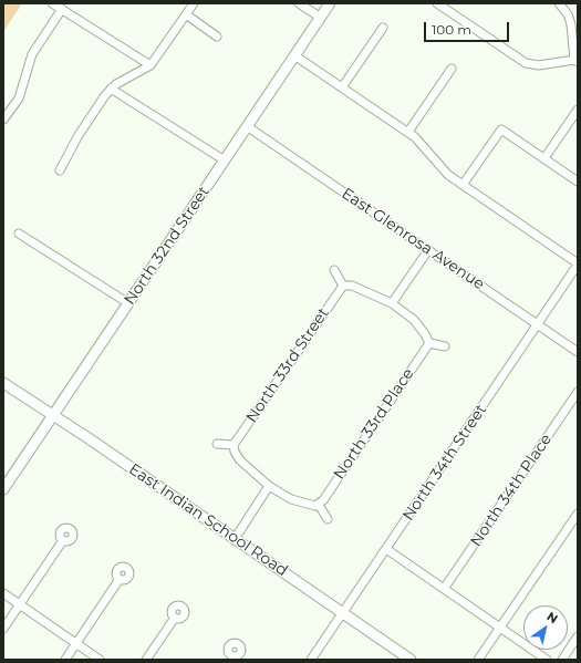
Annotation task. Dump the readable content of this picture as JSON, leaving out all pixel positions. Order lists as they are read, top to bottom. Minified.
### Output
{"streets":{"main road":["North 32nd Street","East Indian School Road"],"street":["East Glenrosa Avenue","North 33rd Street","North 33rd Place","North 34th Street","North 34th Place"]},"crossings":[["East Glenrosa Avenue","North 32nd Street"],["East Glenrosa Avenue","North 34th Street"],["North 32nd Street","East Indian School Road"],["North 34th Street","East Indian School Road"]],"scale_bar":"100 m","north":"top right"}
